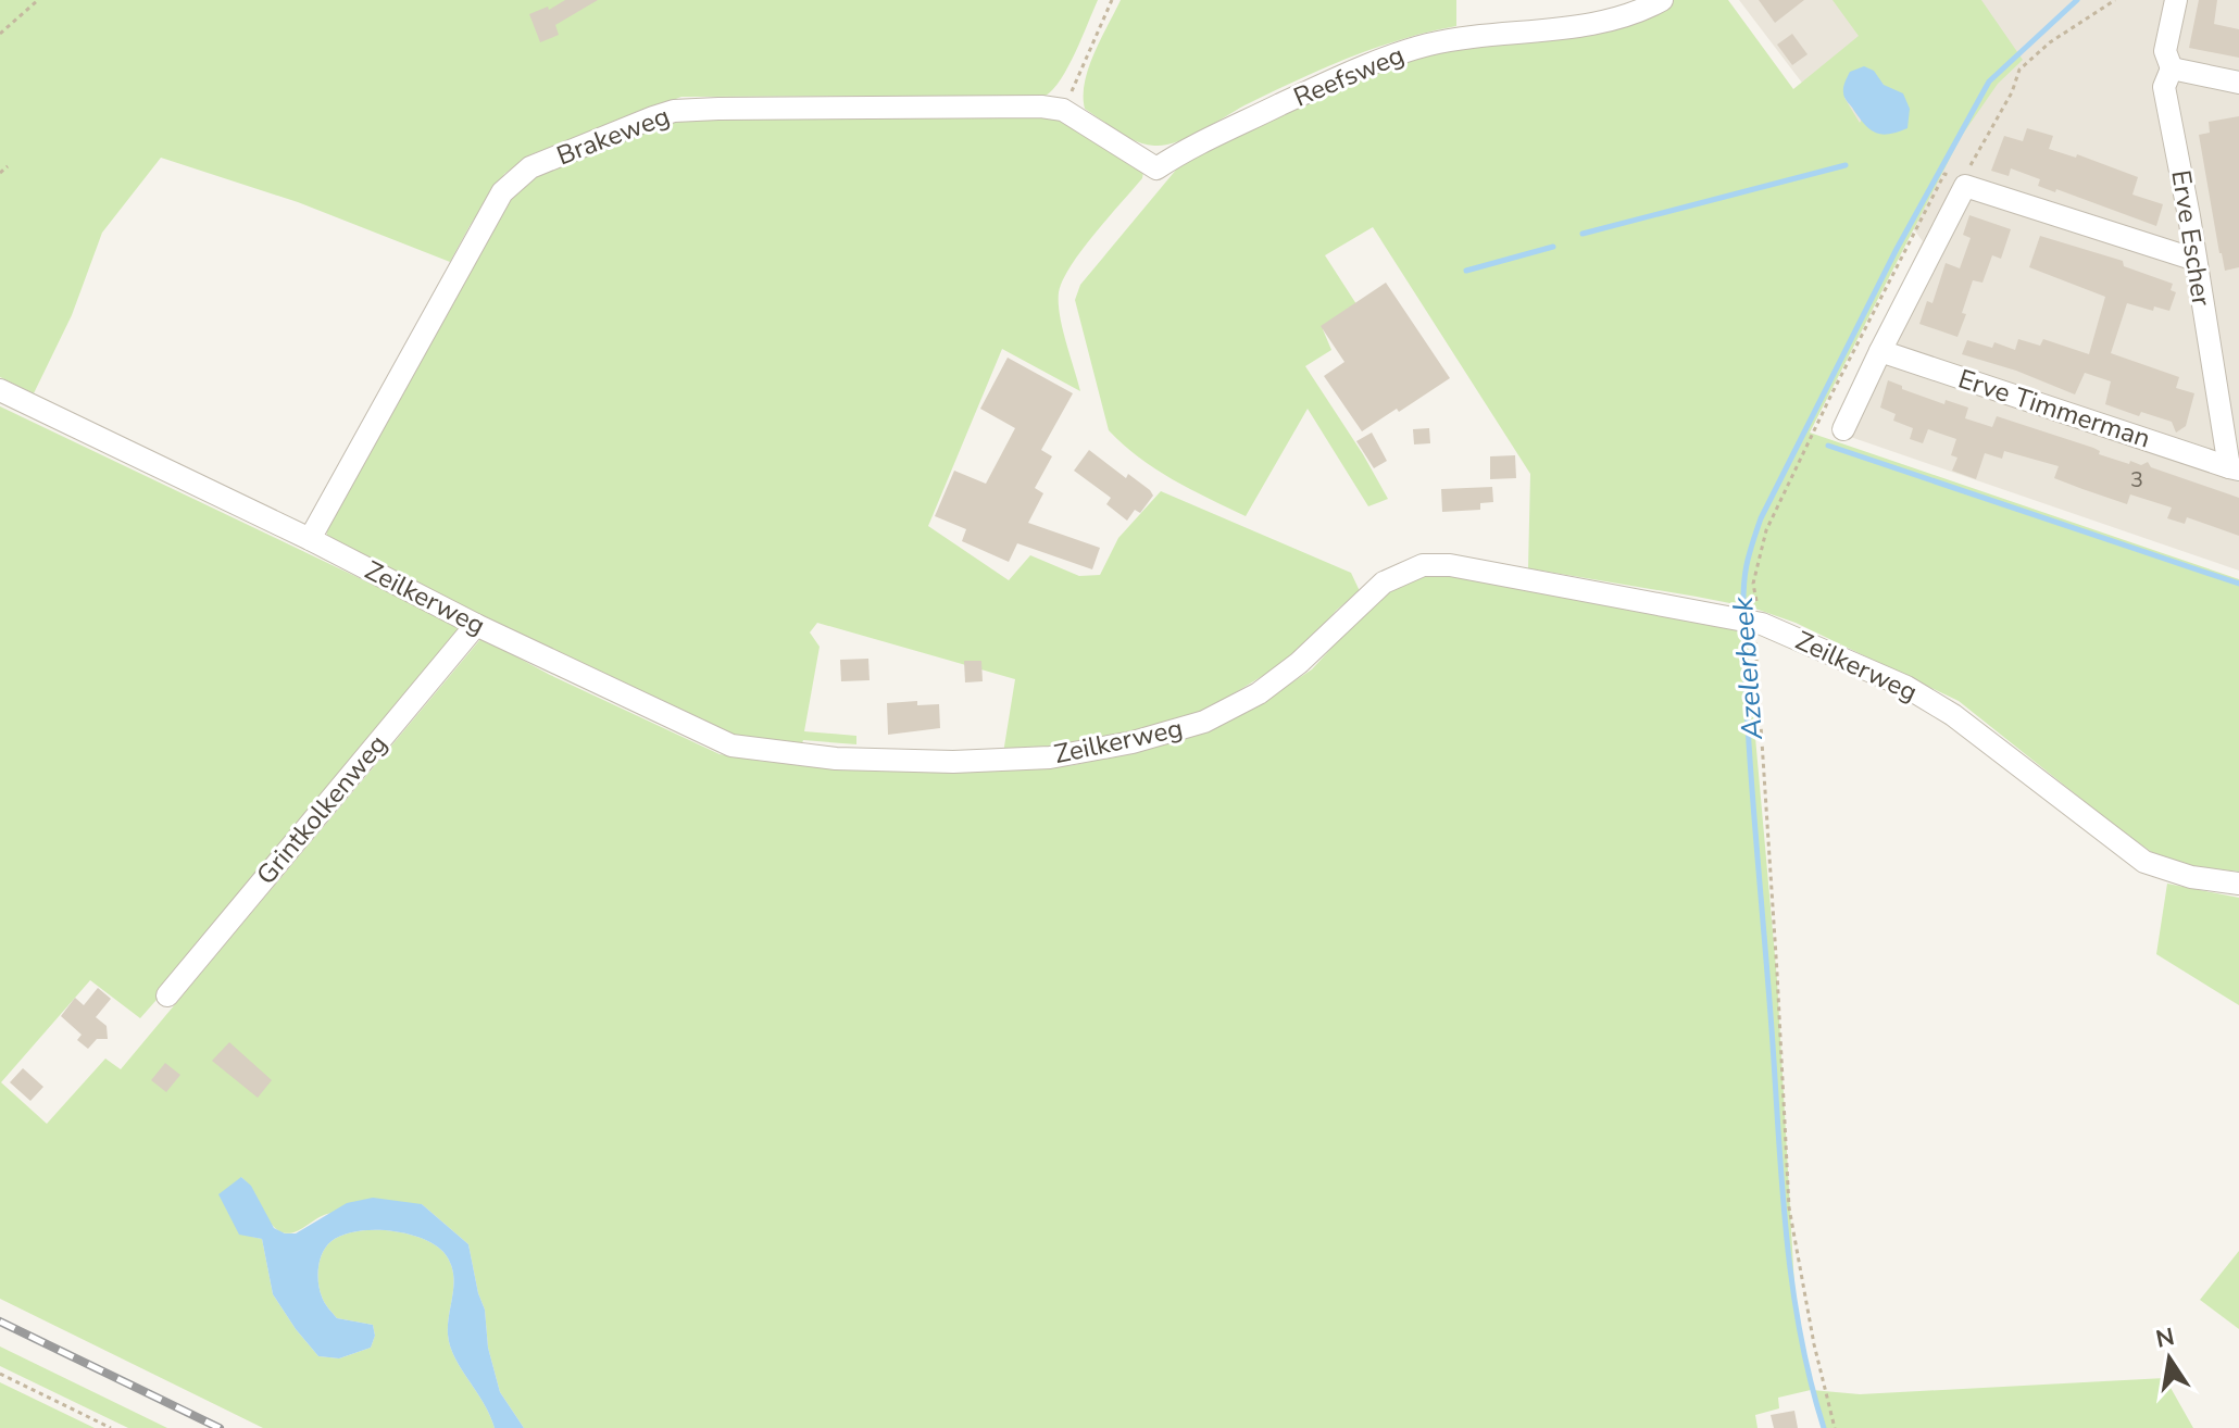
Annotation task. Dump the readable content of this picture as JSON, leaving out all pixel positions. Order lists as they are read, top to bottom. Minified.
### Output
{"streets":{"street":["Reefsweg","Brakeweg","Erve Escher","Erve Timmerman","Zeilkerweg","Grintkolkenweg"]},"crossings":[["Reefsweg","Brakeweg"],["Brakeweg","Zeilkerweg"],["Erve Escher","Erve Timmerman"],["Zeilkerweg","Grintkolkenweg"]],"water":["Azelerbeek"],"house_numbers":["3"],"north":"top"}
